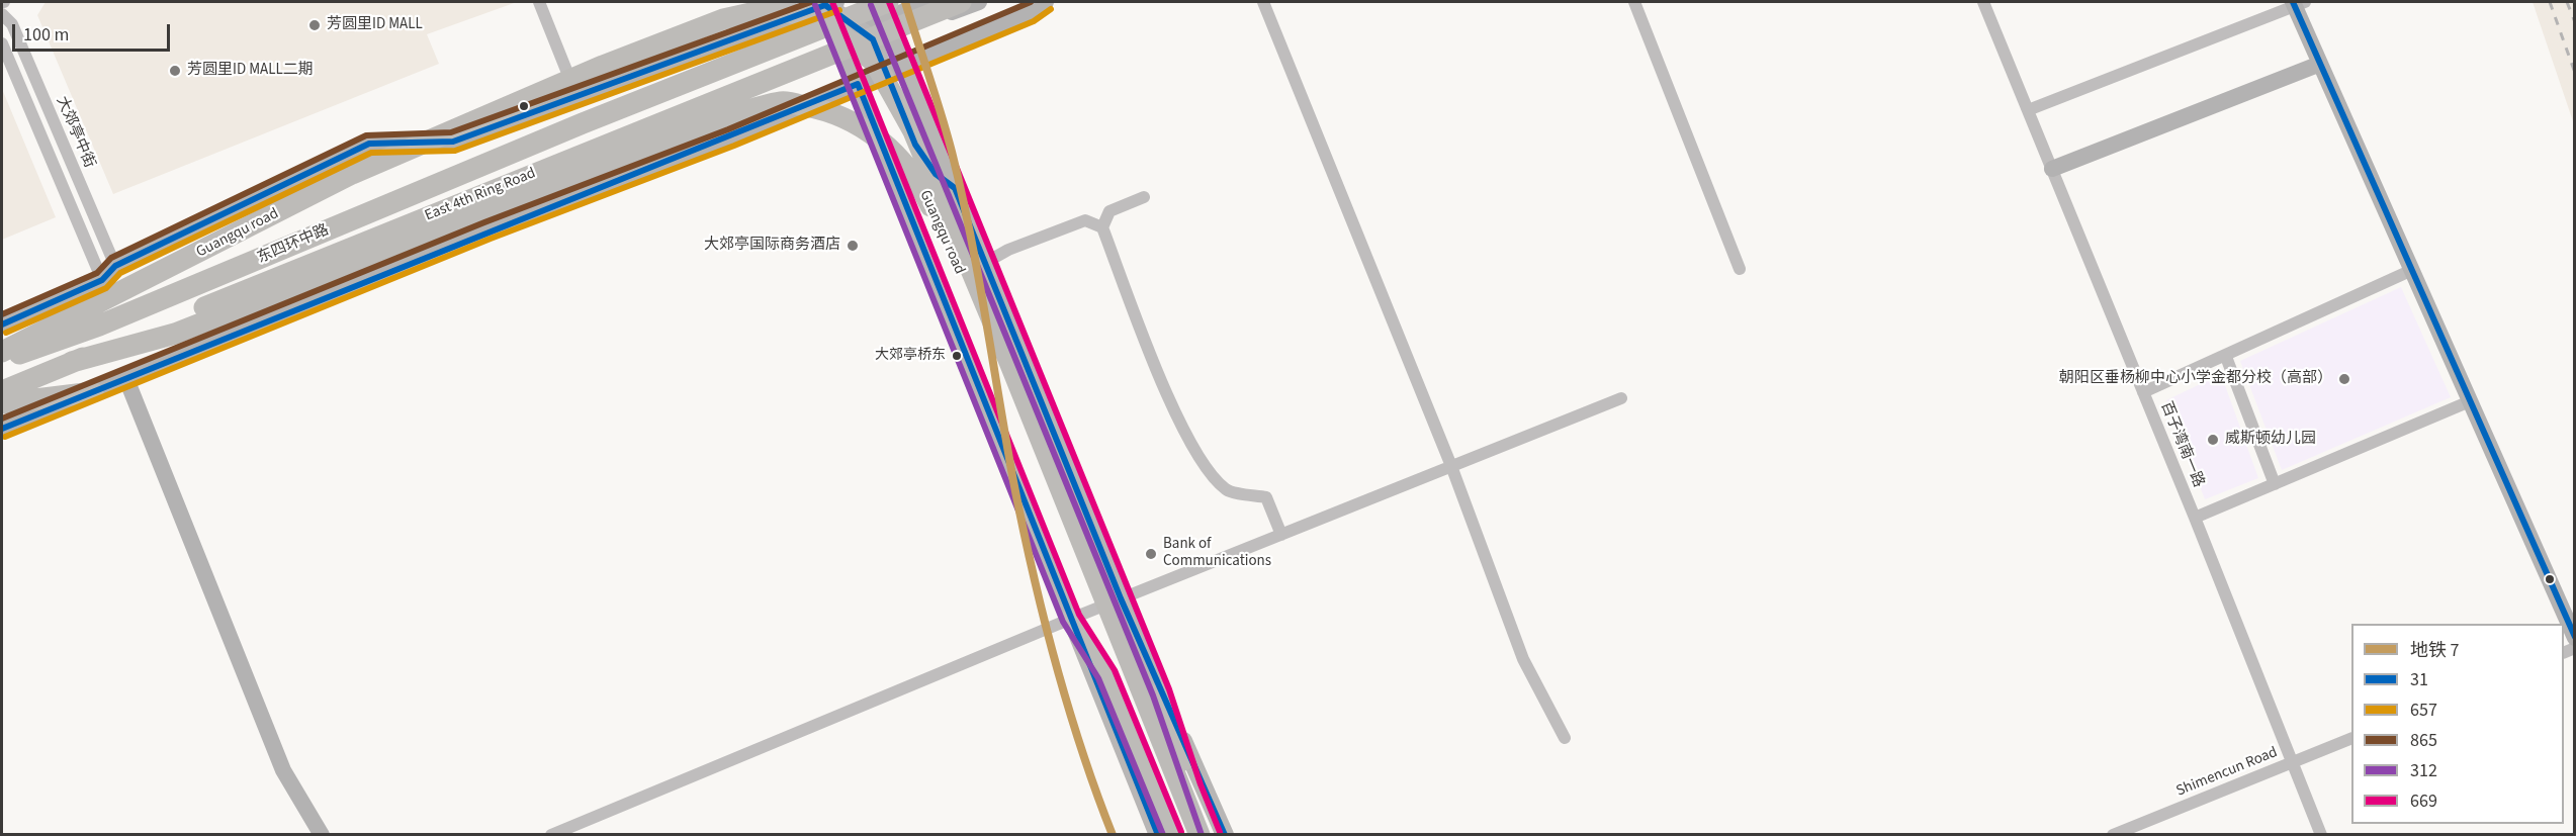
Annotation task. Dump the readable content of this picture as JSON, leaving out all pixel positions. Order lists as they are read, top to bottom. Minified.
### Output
{"streets":{"highway":["East 4th Ring Road","Guangqu road","东四环中路"],"street":["大郊亭中街","百子湾南一路","Shimencun Road"]},"crossings":[["East 4th Ring Road","Guangqu road"],["百子湾南一路","Shimencun Road"]],"places":["芳圆里ID MALL","芳圆里ID MALL二期","大郊亭国际商务酒店","大郊亭桥东","朝阳区垂杨柳中心小学金都分校（高部）","威斯顿幼儿园","Bank of Communications"],"lines":["metro line 7","transit line 31","transit line 865","transit line 669","transit line 312","transit line 657"],"legend":["地铁 7","31","657","865","312","669"],"scale_bar":"100 m"}
